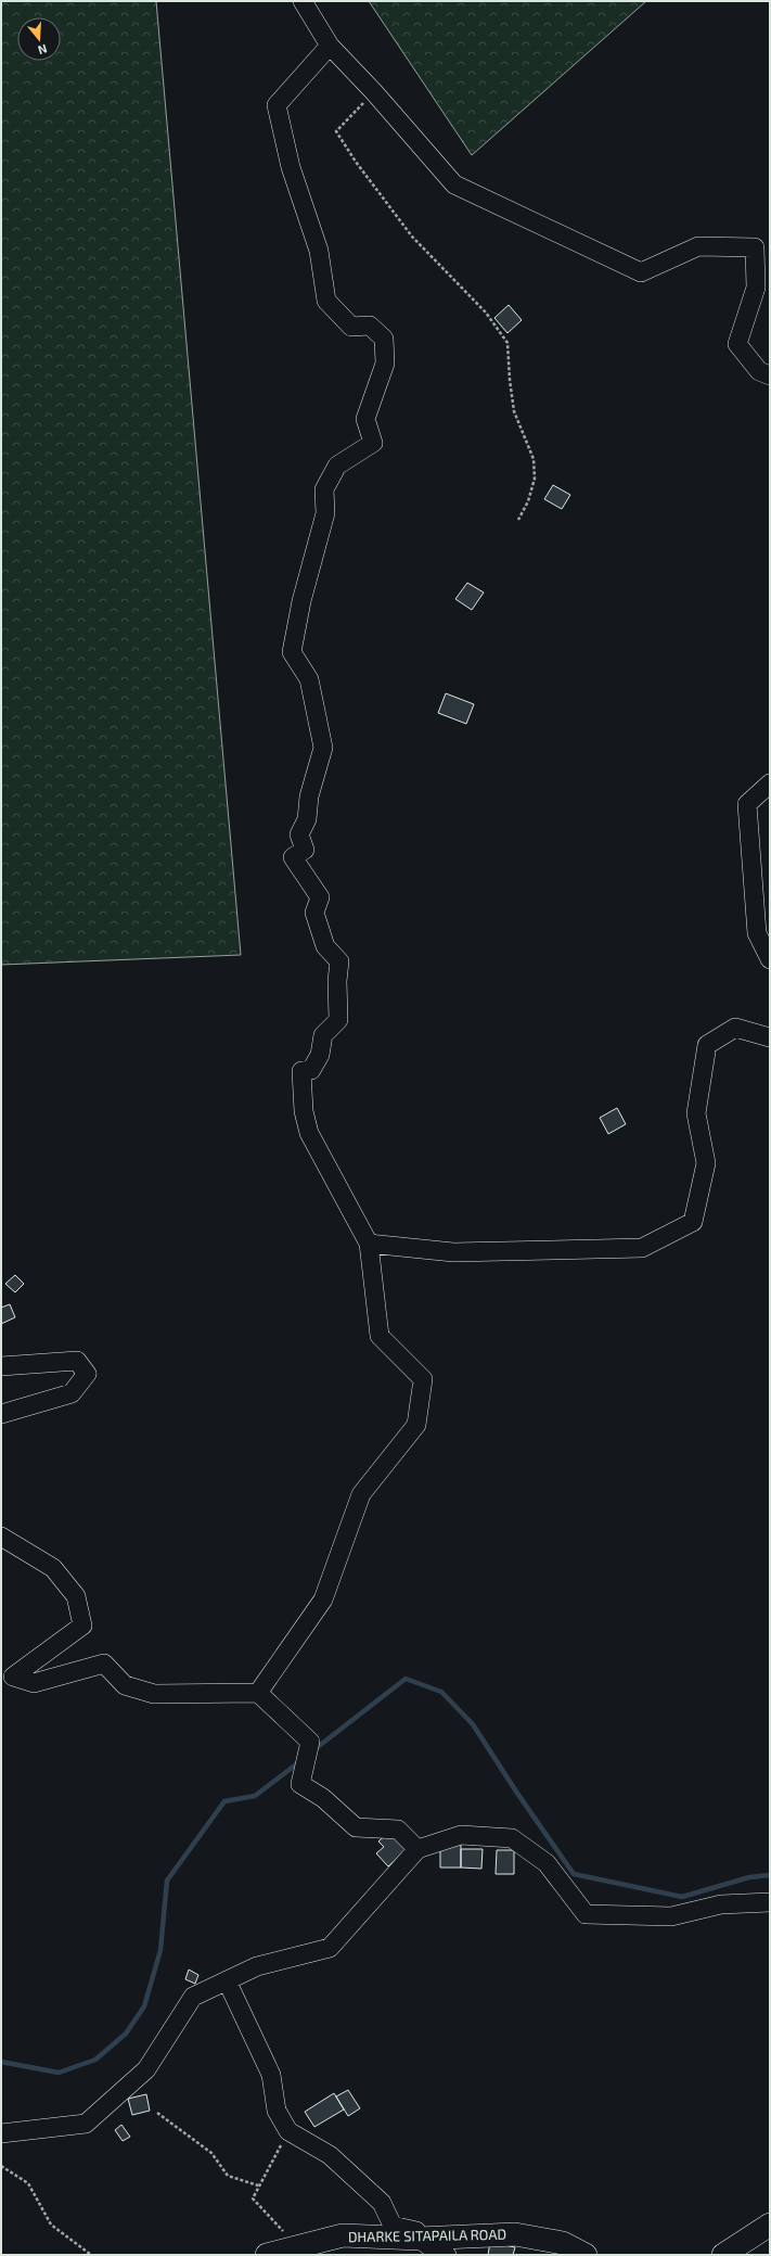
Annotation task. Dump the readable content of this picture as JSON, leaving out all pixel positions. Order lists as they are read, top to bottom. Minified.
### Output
{"streets":{"main road":["DHARKE SITAPAILA ROAD"]},"north":"bottom"}
